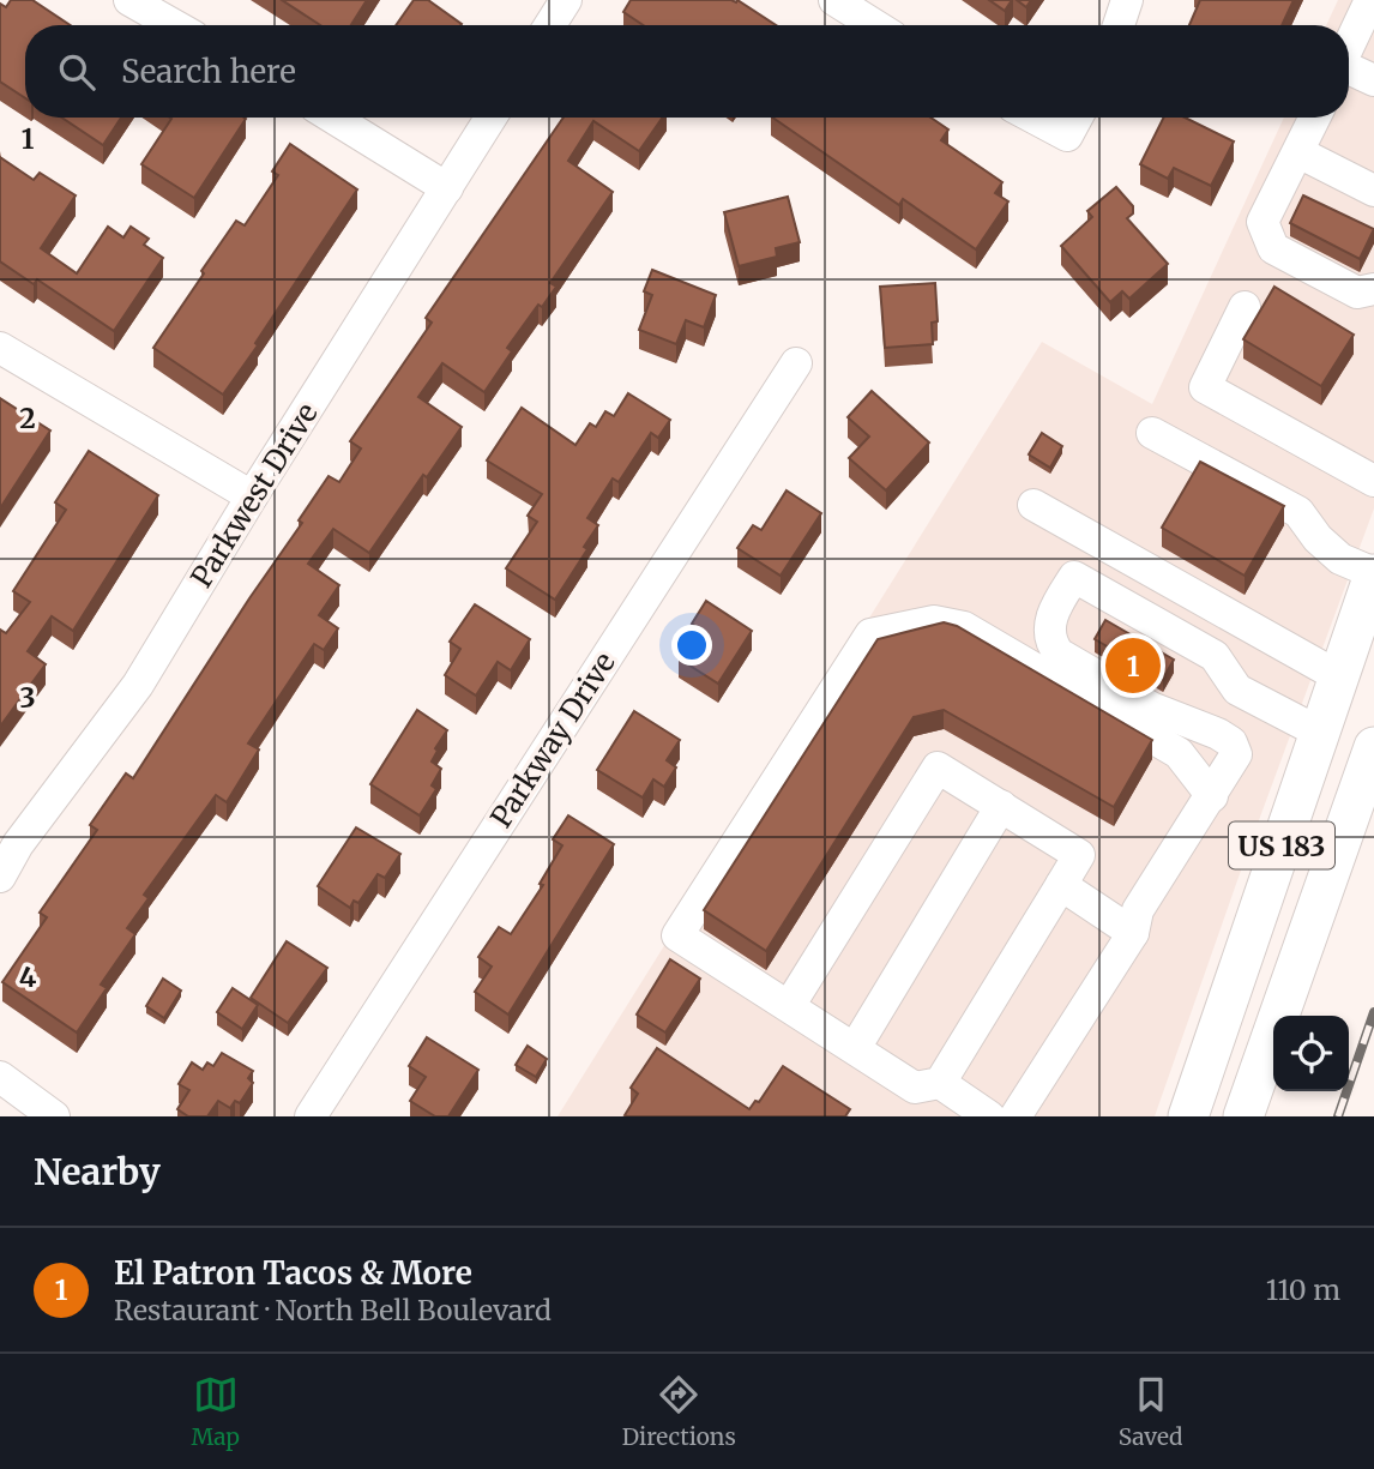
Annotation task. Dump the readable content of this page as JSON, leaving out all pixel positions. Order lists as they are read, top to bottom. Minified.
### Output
{"streets":{"main road":["US 183"],"street":["Parkwest Drive","Parkway Drive"]},"page":{"search":"Search here","pins":"1","heading":"Nearby","list":[{"mark":"1","name":"El Patron Tacos & More","note":"Restaurant · North Bell Boulevard","value":"110 m"}],"nav":["Map","Directions","Saved"]},"grid":{"rows":["1","2","3","4"]}}
